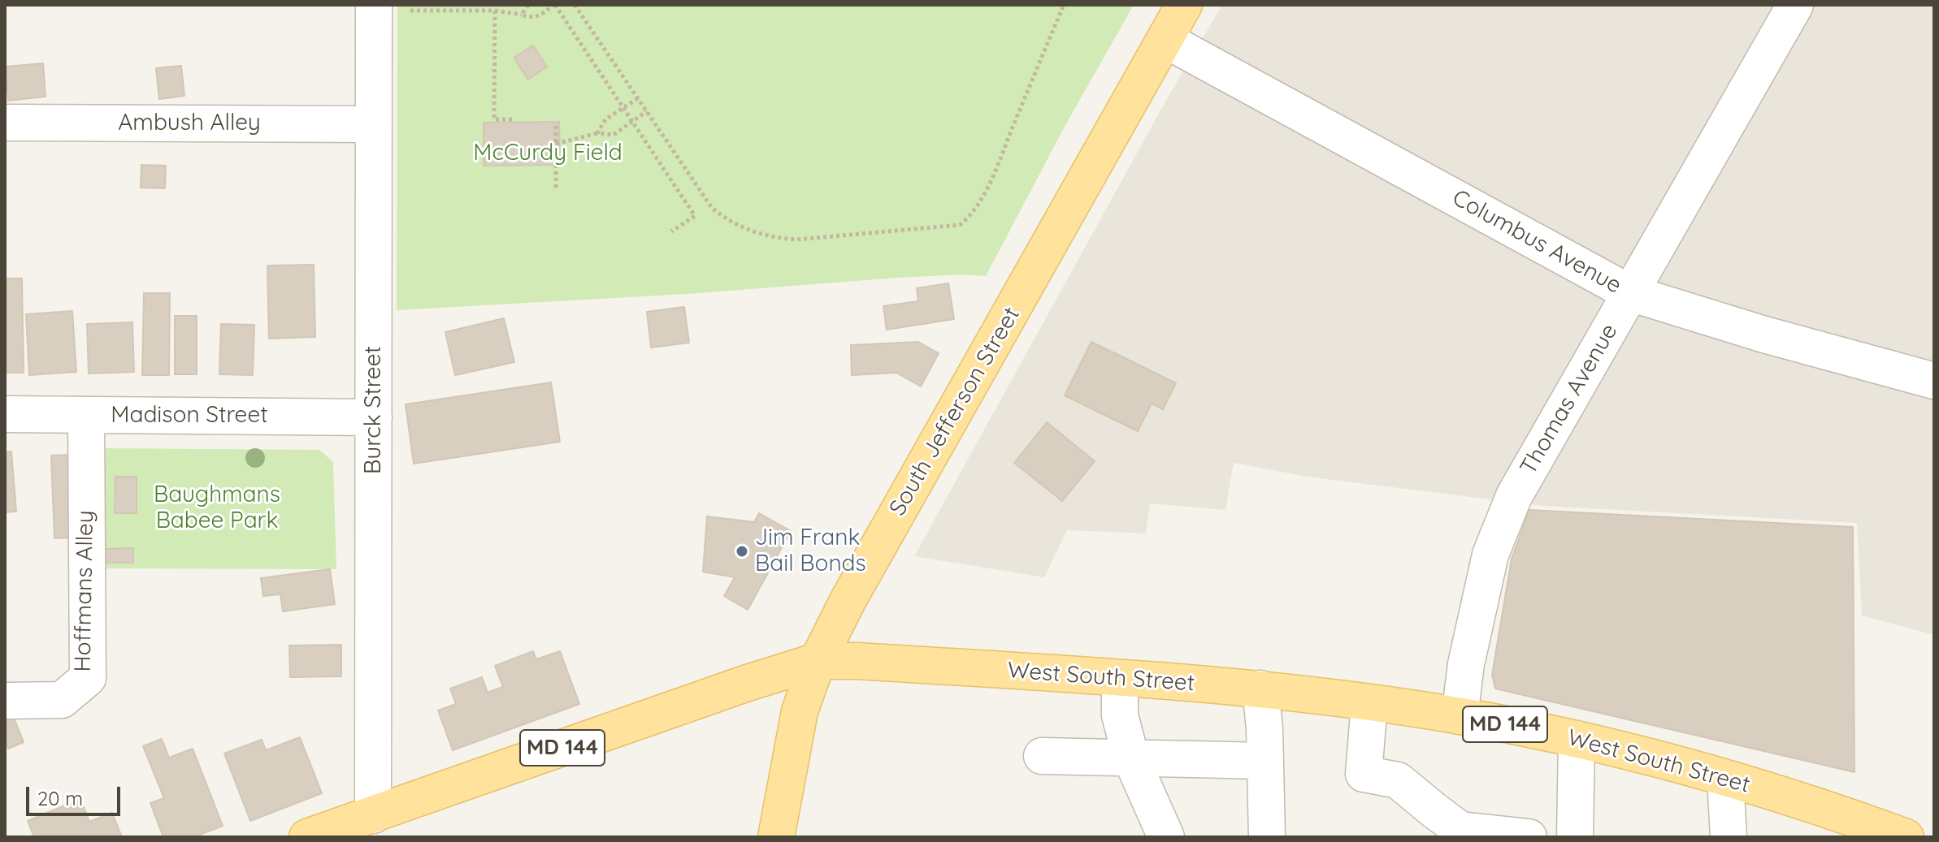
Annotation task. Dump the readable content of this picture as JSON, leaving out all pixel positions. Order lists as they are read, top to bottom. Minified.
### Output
{"streets":{"main road":["South Jefferson Street","West South Street","MD 144"],"street":["Ambush Alley","Columbus Avenue","Thomas Avenue","Burck Street","Madison Street","Hoffmans Alley"]},"crossings":[["Ambush Alley","Burck Street"],["Columbus Avenue","Thomas Avenue"],["Columbus Avenue","South Jefferson Street"],["Thomas Avenue","West South Street"],["Burck Street","Madison Street"],["Burck Street","West South Street"],["South Jefferson Street","West South Street"],["Madison Street","Hoffmans Alley"]],"parks":["McCurdy Field","Baughmans Babee Park"],"places":["Jim Frank Bail Bonds"],"scale_bar":"20 m"}
